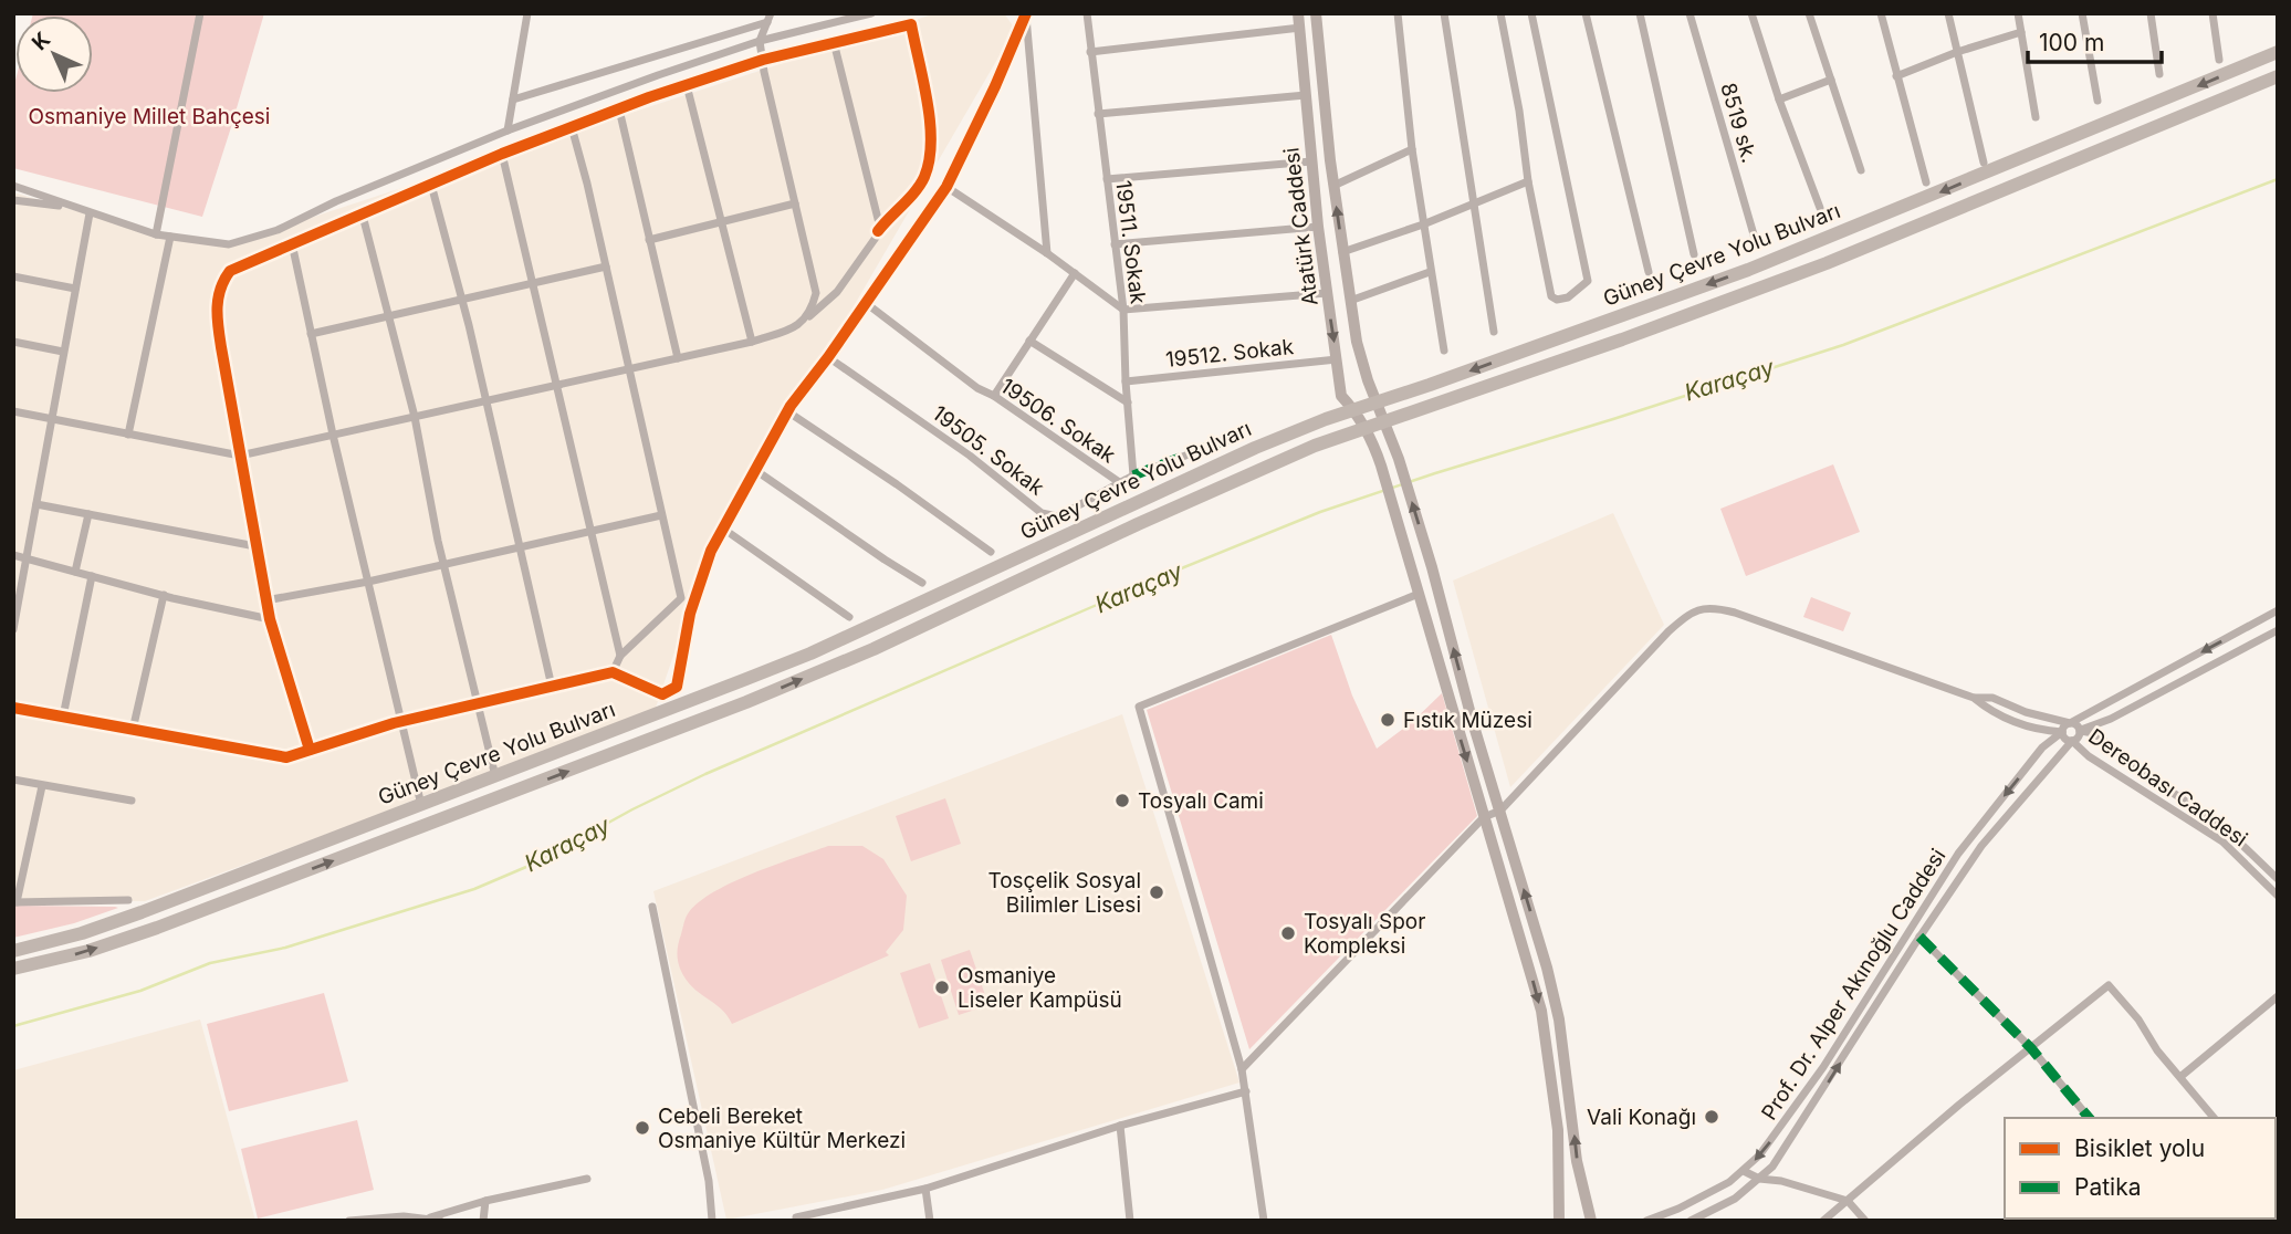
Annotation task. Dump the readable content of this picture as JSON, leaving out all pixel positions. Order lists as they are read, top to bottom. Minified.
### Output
{"streets":{"highway":["Güney Çevre Yolu Bulvarı"],"street":["8519 sk.","Atatürk Caddesi","19511. Sokak","19512. Sokak","19506. Sokak","19505. Sokak","Dereobası Caddesi","Prof. Dr. Alper Akınoğlu Caddesi"]},"crossings":[["Atatürk Caddesi","Güney Çevre Yolu Bulvarı"],["Atatürk Caddesi","19512. Sokak"],["19511. Sokak","19512. Sokak"],["19511. Sokak","19505. Sokak"],["19506. Sokak","19505. Sokak"],["Dereobası Caddesi","Prof. Dr. Alper Akınoğlu Caddesi"]],"water":["Karaçay"],"parks":["Osmaniye Millet Bahçesi"],"places":["Fıstık Müzesi","Tosyalı Cami","Tosçelik Sosyal Bilimler Lisesi","Tosyalı Spor Kompleksi","Osmaniye Liseler Kampüsü","Vali Konağı","Cebeli Bereket Osmaniye Kültür Merkezi"],"legend":["Bisiklet yolu","Patika"],"scale_bar":"100 m","north":"top left"}
